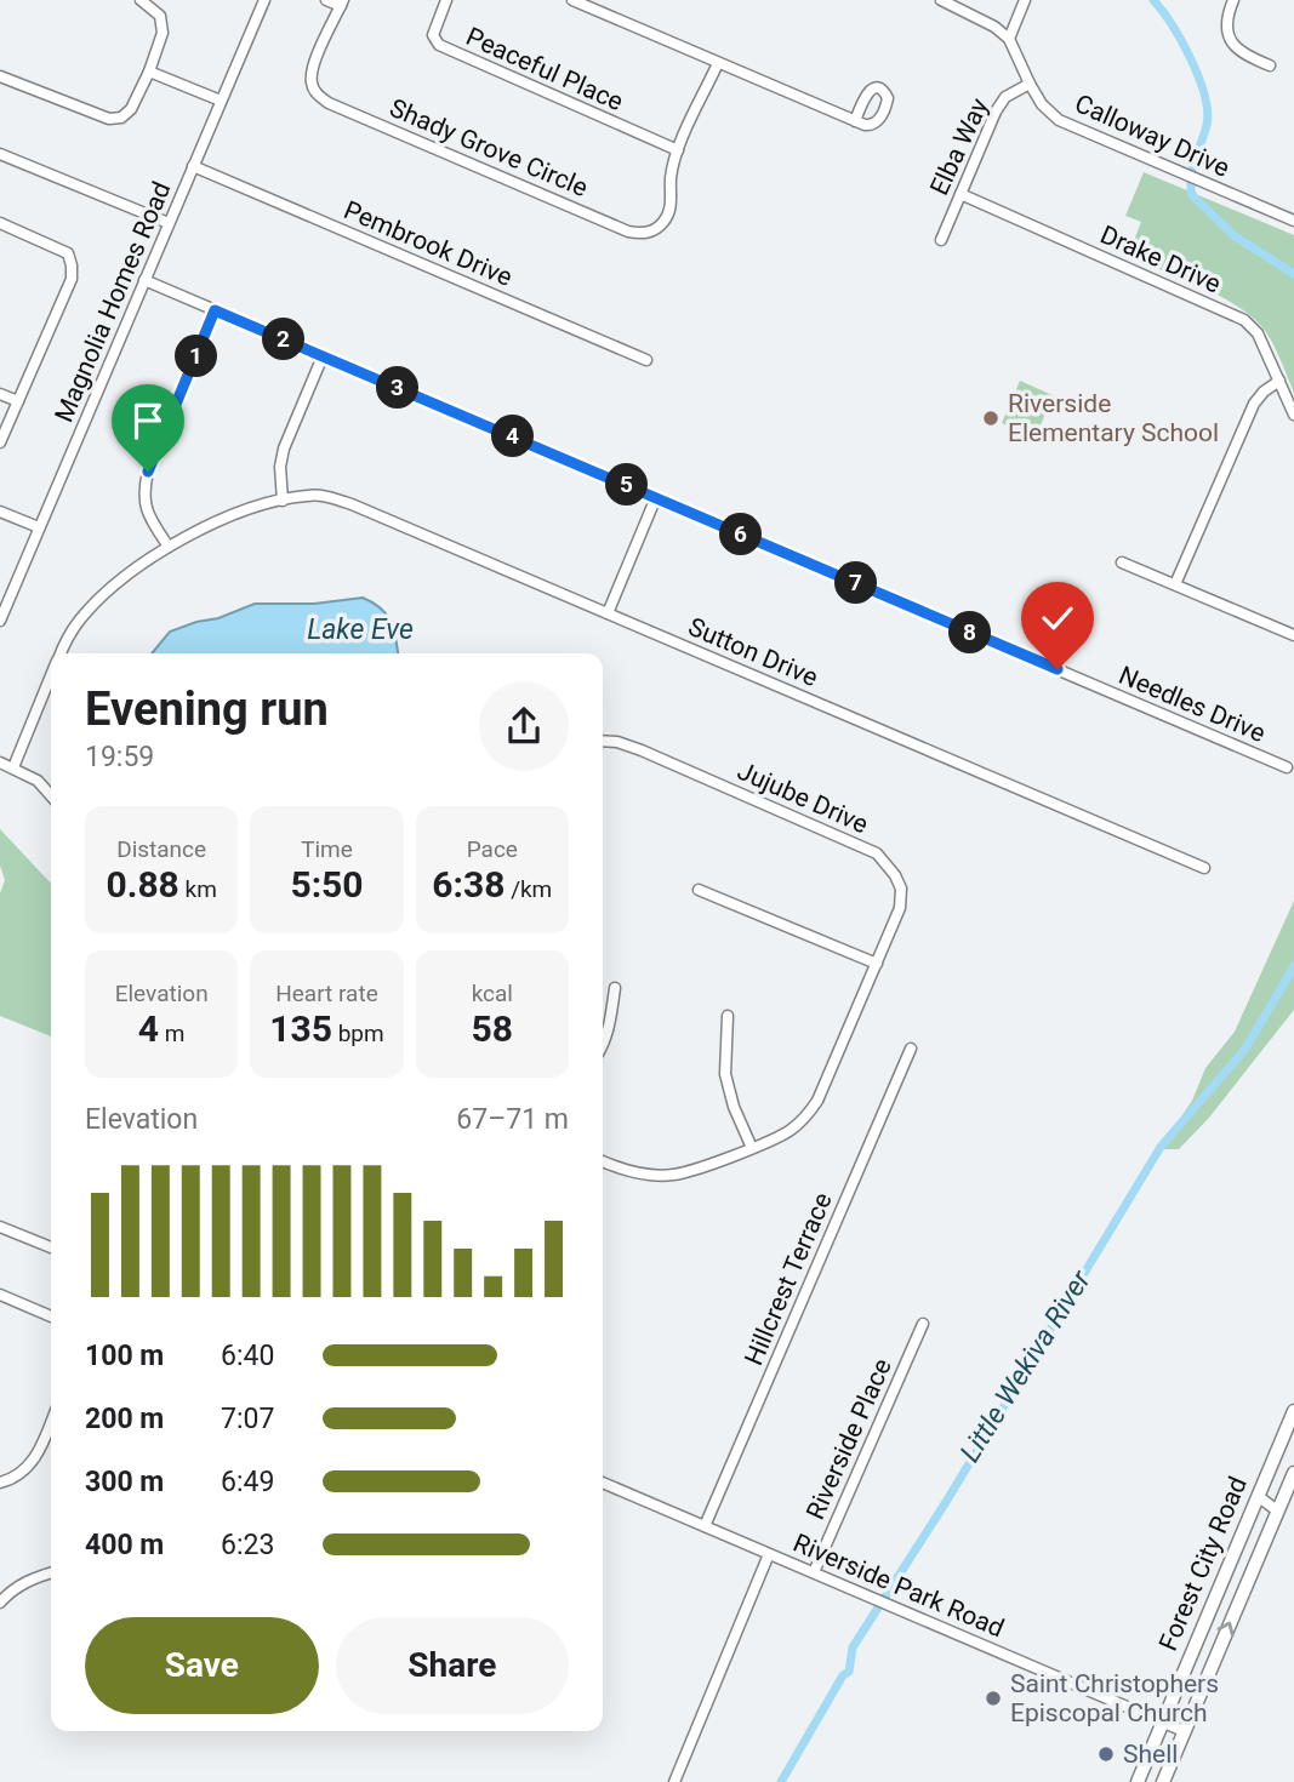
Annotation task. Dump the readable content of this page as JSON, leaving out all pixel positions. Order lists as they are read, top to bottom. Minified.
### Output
{"streets":{"main road":["Forest City Road"],"street":["Peaceful Place","Calloway Drive","Elba Way","Shady Grove Circle","Pembrook Drive","Drake Drive","Magnolia Homes Road","Sutton Drive","Needles Drive","Jujube Drive","Hillcrest Terrace","Riverside Place","Riverside Park Road"]},"crossings":[["Peaceful Place","Shady Grove Circle"],["Calloway Drive","Elba Way"],["Elba Way","Drake Drive"],["Pembrook Drive","Magnolia Homes Road"],["Magnolia Homes Road","Needles Drive"],["Hillcrest Terrace","Riverside Park Road"],["Riverside Place","Riverside Park Road"],["Forest City Road","Riverside Park Road"]],"water":["Lake Eve","Little Wekiva River"],"places":["Riverside Elementary School","Saint Christophers Episcopal Church","Shell"],"page":{"pins":["2","1","3","4","5","6","7","8"],"heading":["Evening run","19:59"],"stats":[["Distance","0.88 km"],["Time","5:50"],["Pace","6:38 /km"],["Elevation","4 m"],["Heart rate","135 bpm"],["kcal","58"]],"chart":["Elevation","67–71 m"],"list":[{"name":"100 m","note":"6:40"},{"name":"200 m","note":"7:07"},{"name":"300 m","note":"6:49"},{"name":"400 m","note":"6:23"}],"buttons":["Save","Share"]}}
